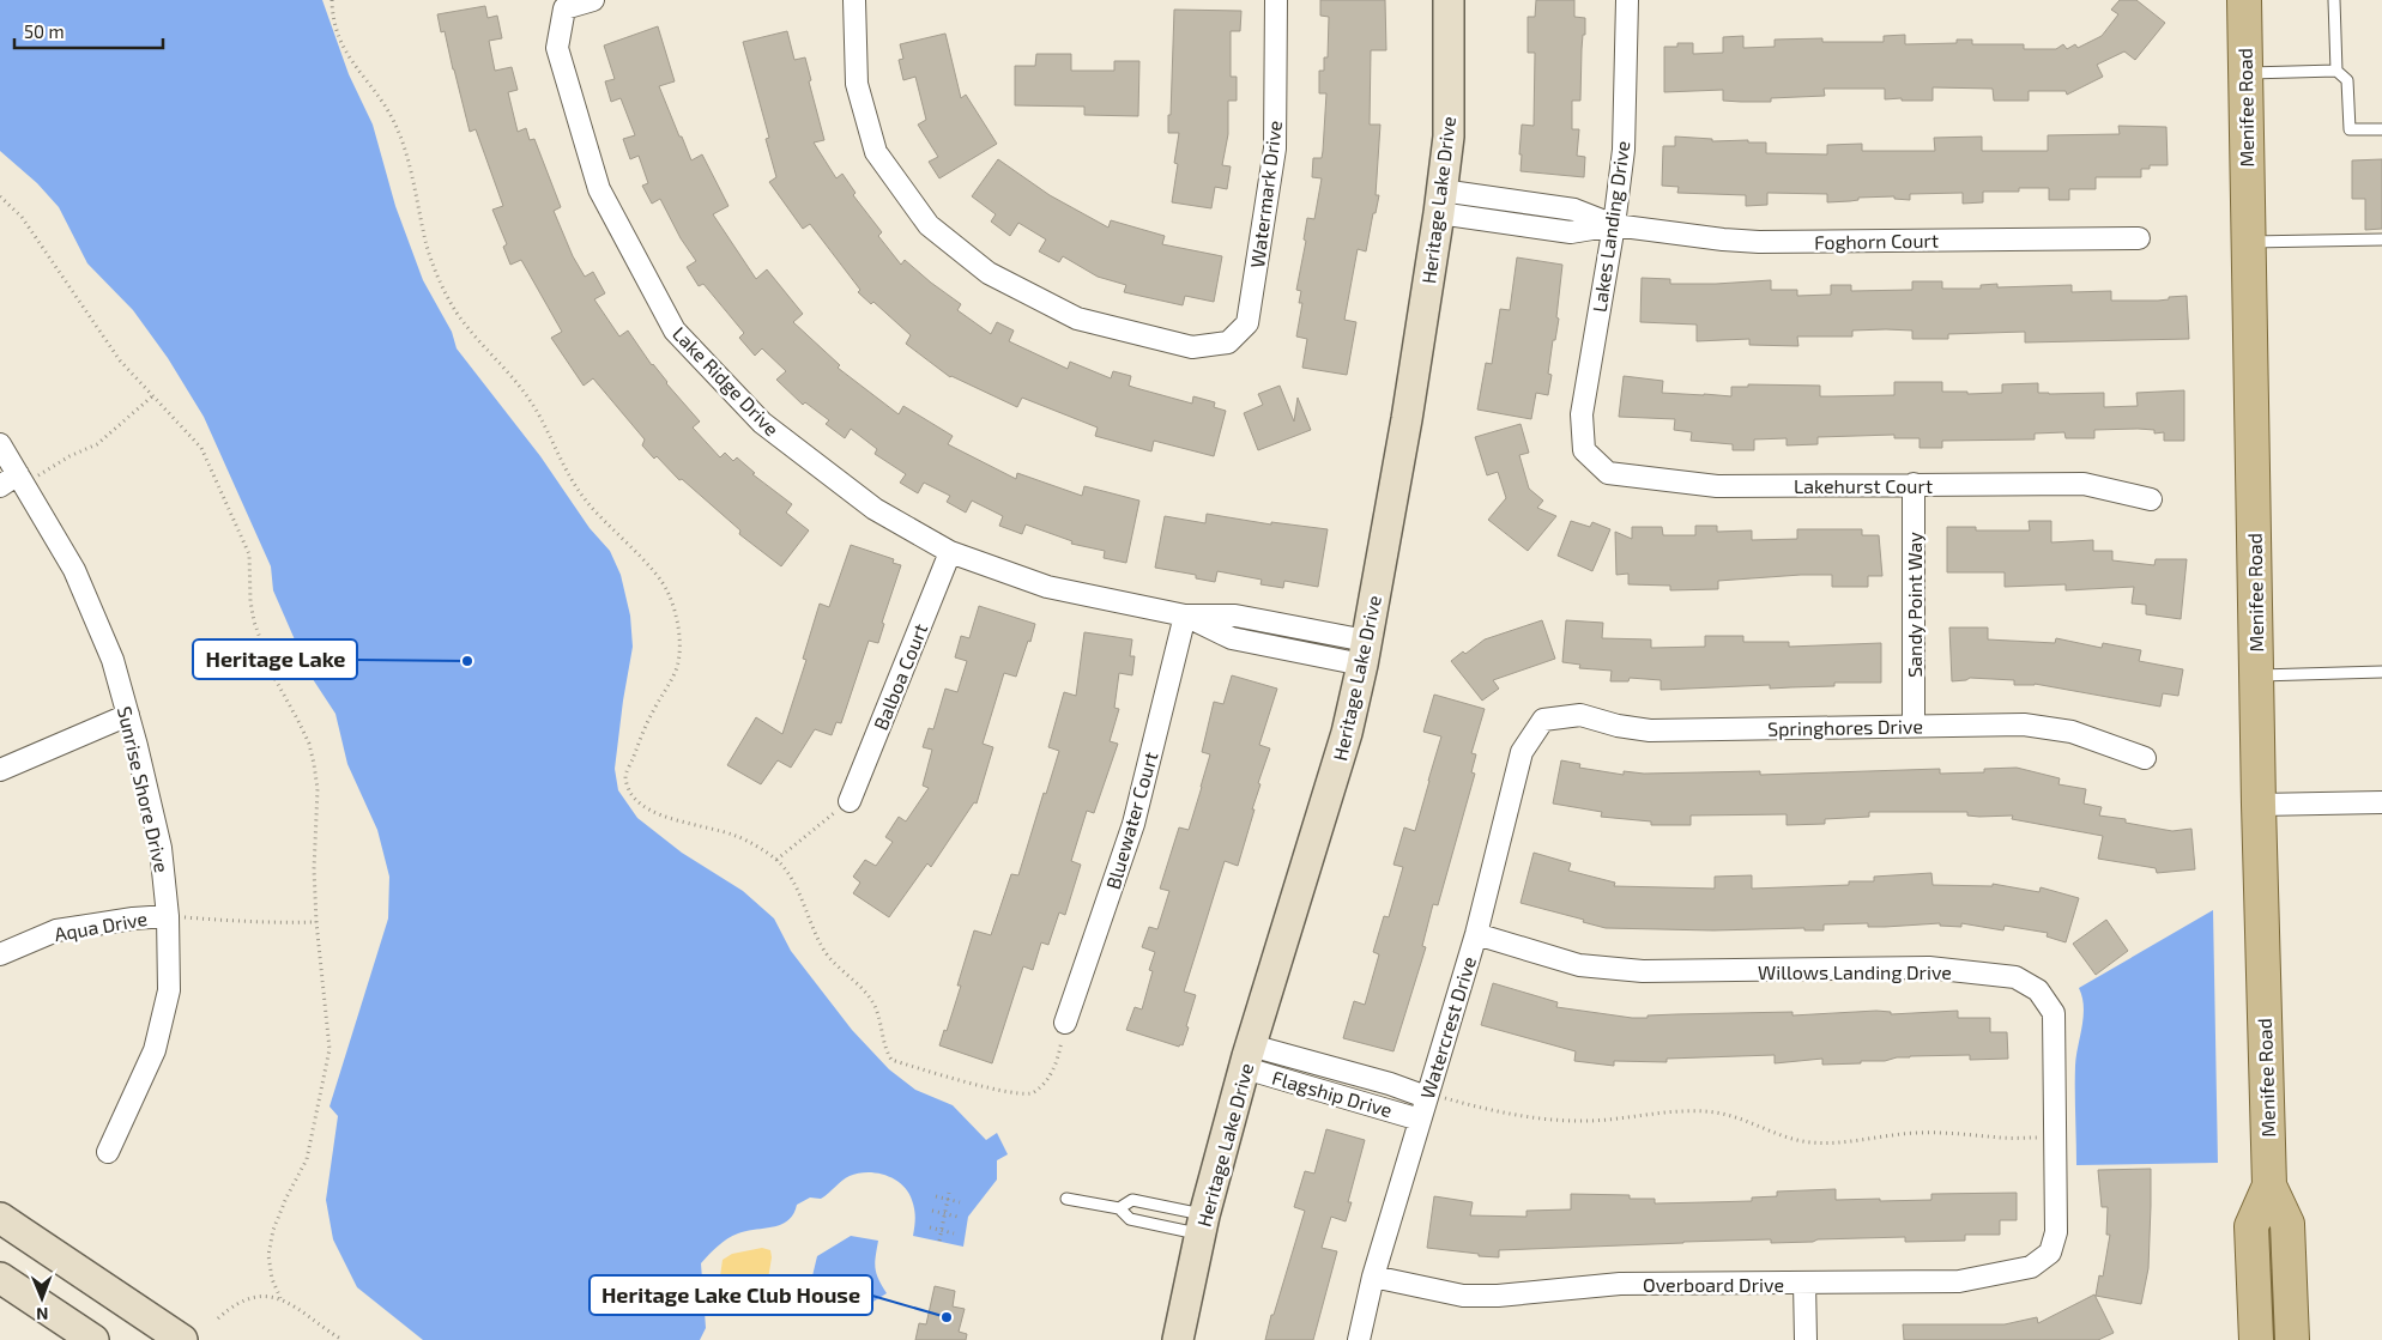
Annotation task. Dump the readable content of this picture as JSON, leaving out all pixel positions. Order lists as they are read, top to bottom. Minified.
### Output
{"streets":{"main road":["Menifee Road"],"street":["Watermark Drive","Heritage Lake Drive","Lakes Landing Drive","Foghorn Court","Lake Ridge Drive","Lakehurst Court","Sandy Point Way","Balboa Court","Springhores Drive","Sunrise Shore Drive","Bluewater Court","Aqua Drive","Willows Landing Drive","Watercrest Drive","Flagship Drive","Overboard Drive"]},"crossings":[["Heritage Lake Drive","Foghorn Court"],["Heritage Lake Drive","Lake Ridge Drive"],["Heritage Lake Drive","Flagship Drive"],["Lakes Landing Drive","Foghorn Court"],["Lakes Landing Drive","Lakehurst Court"],["Lake Ridge Drive","Balboa Court"],["Lake Ridge Drive","Bluewater Court"],["Lakehurst Court","Sandy Point Way"],["Sandy Point Way","Springhores Drive"],["Springhores Drive","Watercrest Drive"],["Sunrise Shore Drive","Aqua Drive"],["Willows Landing Drive","Watercrest Drive"],["Willows Landing Drive","Overboard Drive"],["Watercrest Drive","Flagship Drive"],["Watercrest Drive","Overboard Drive"]],"places":["Heritage Lake","Heritage Lake Club House"],"scale_bar":"50 m","north":"bottom"}
